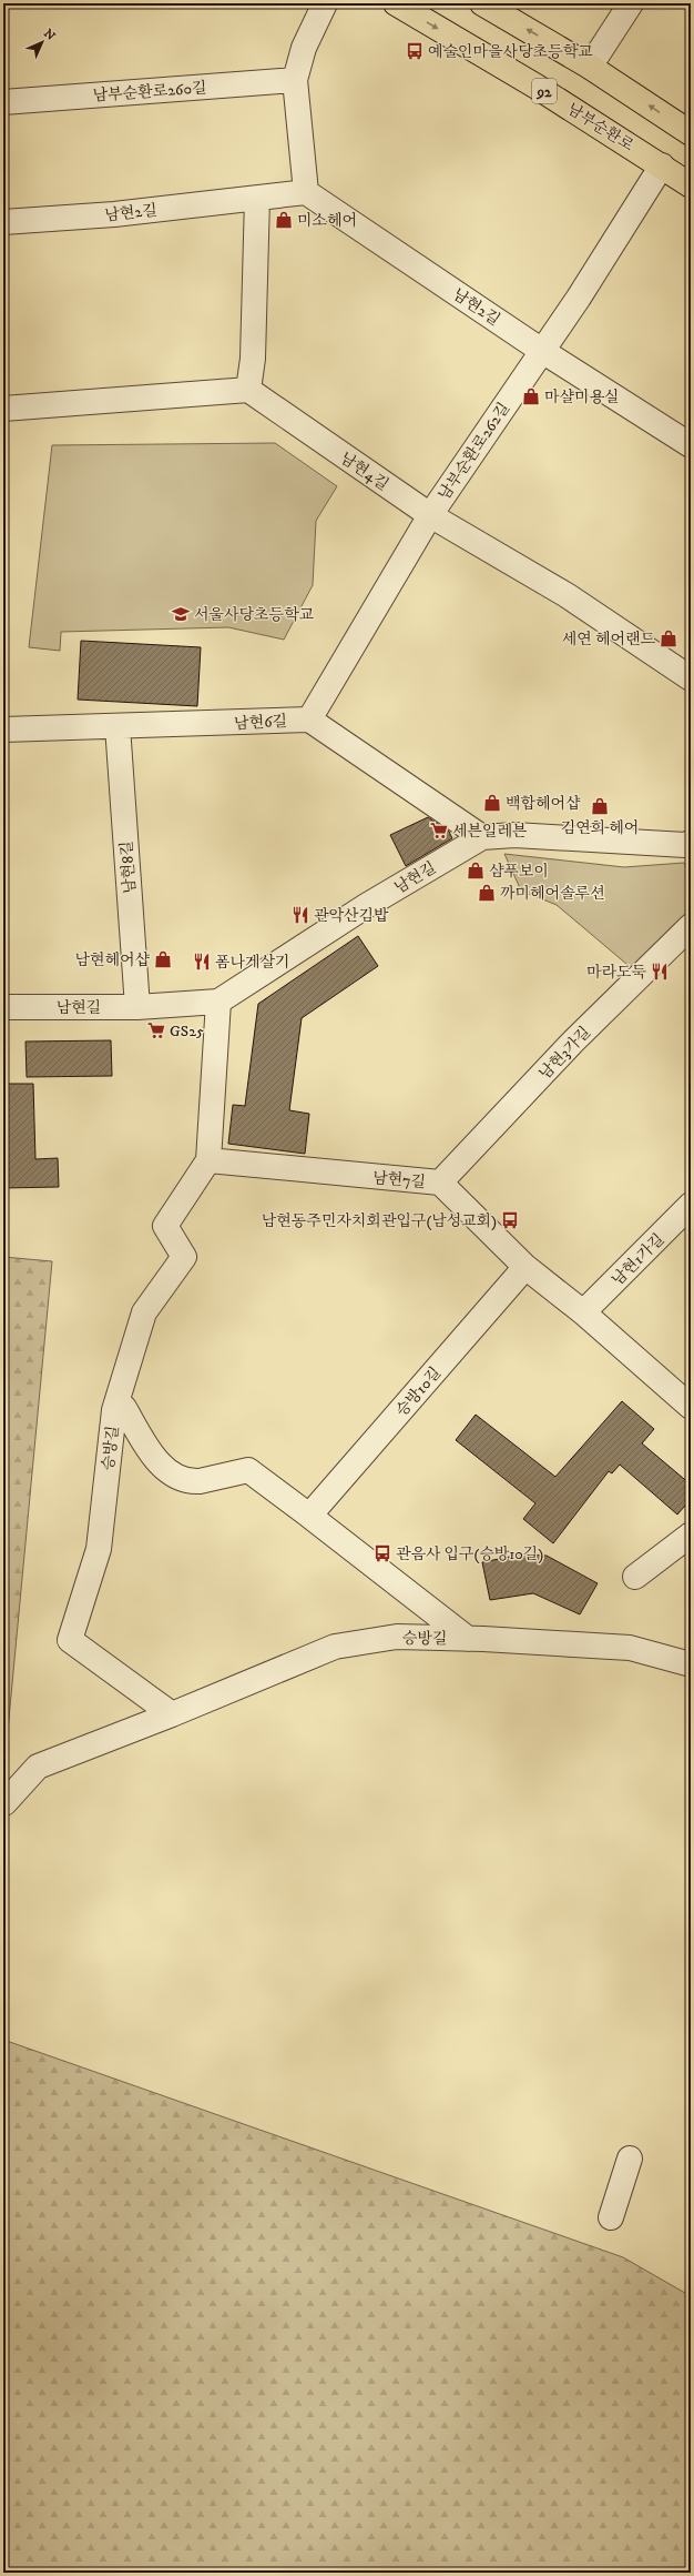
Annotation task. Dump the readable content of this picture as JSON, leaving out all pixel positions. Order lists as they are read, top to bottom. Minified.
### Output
{"streets":{"main road":["92","남부순환로"],"street":["남부순환로260길","남현2길","남부순환로262길","남현4길","남현6길","남현8길","남현길","남현3가길","남현7길","남현1가길","승방10길","승방길"]},"crossings":[["남부순환로","남부순환로262길"],["남현2길","남부순환로262길"],["남부순환로262길","남현4길"],["남부순환로262길","남현6길"],["남현6길","남현8길"],["남현6길","남현길"],["남현8길","남현길"],["남현3가길","남현7길"],["남현7길","남현1가길"],["남현7길","승방10길"],["남현7길","승방길"]],"places":{"bus stop":["예술인마을사당초등학교","남현동주민자치회관입구(남성교회)","관음사 입구(승방10길)"],"shop":["미소헤어","마샬미용실","세연 헤어랜드","백합헤어샵","김연희 헤어","샴푸보이","까미헤어솔루션","남현헤어샵"],"school or university":["서울사당초등학교"],"supermarket":["세븐일레븐","GS25"],"restaurant":["관악산김밥","폼나게살기","마라도둑"]},"north":"top right"}
